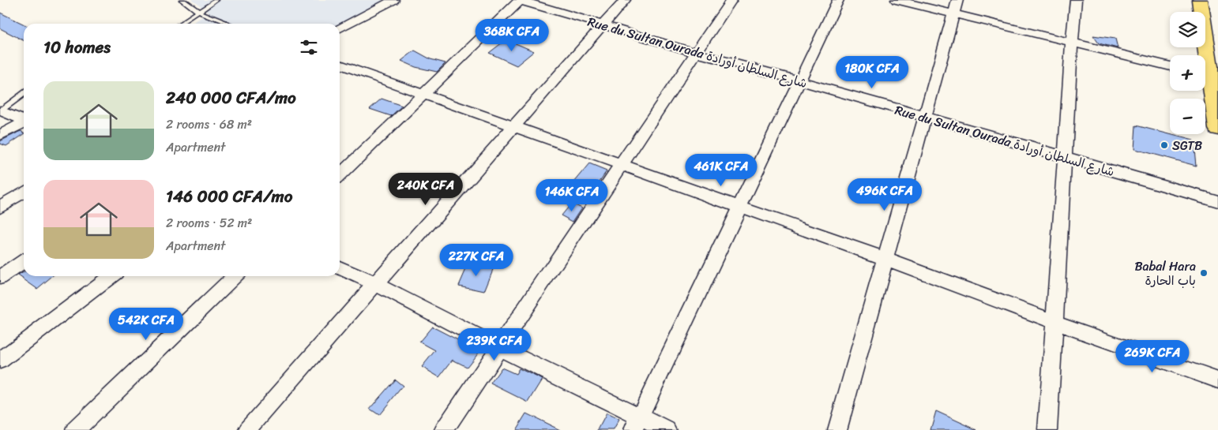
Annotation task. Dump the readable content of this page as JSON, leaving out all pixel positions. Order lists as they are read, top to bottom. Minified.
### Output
{"streets":{"street":["Rue du Sultan Ourada شارع السلطان أورادة"]},"places":["SGTB","Babal Hara باب الحارة"],"page":{"map_buttons":["+","−"],"price":["368K CFA","180K CFA","461K CFA","240K CFA","496K CFA","146K CFA","227K CFA","542K CFA","239K CFA","269K CFA"],"heading":"10 homes","list":[{"name":"240 000 CFA/mo","note":"2 rooms · 68 m² · Apartment"},{"name":"146 000 CFA/mo","note":"2 rooms · 52 m² · Apartment"}]}}
